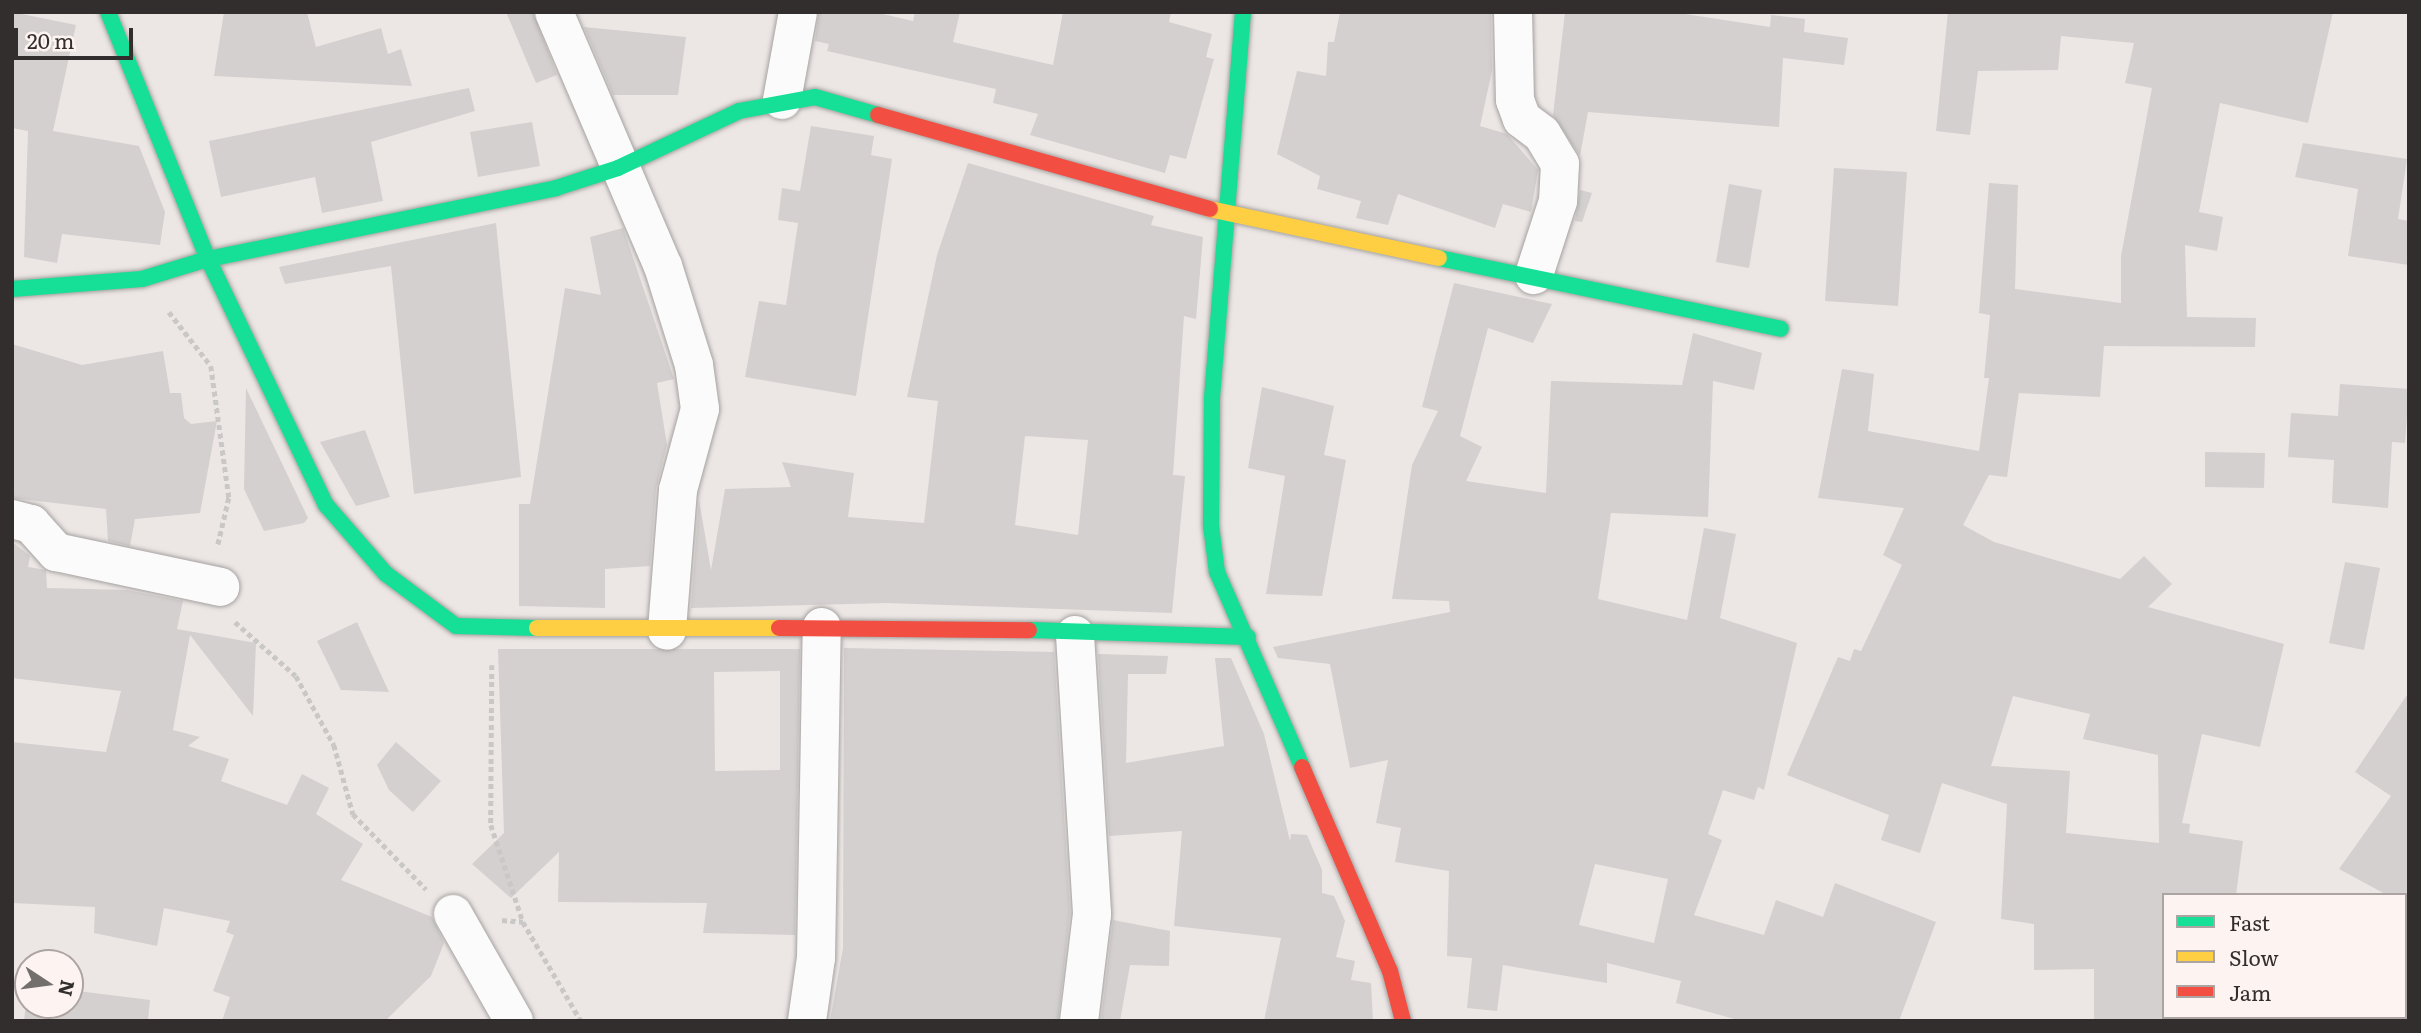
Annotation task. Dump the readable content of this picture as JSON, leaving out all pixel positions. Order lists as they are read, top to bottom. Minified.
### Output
{"legend":["Fast","Slow","Jam"],"scale_bar":"20 m","north":"right"}
